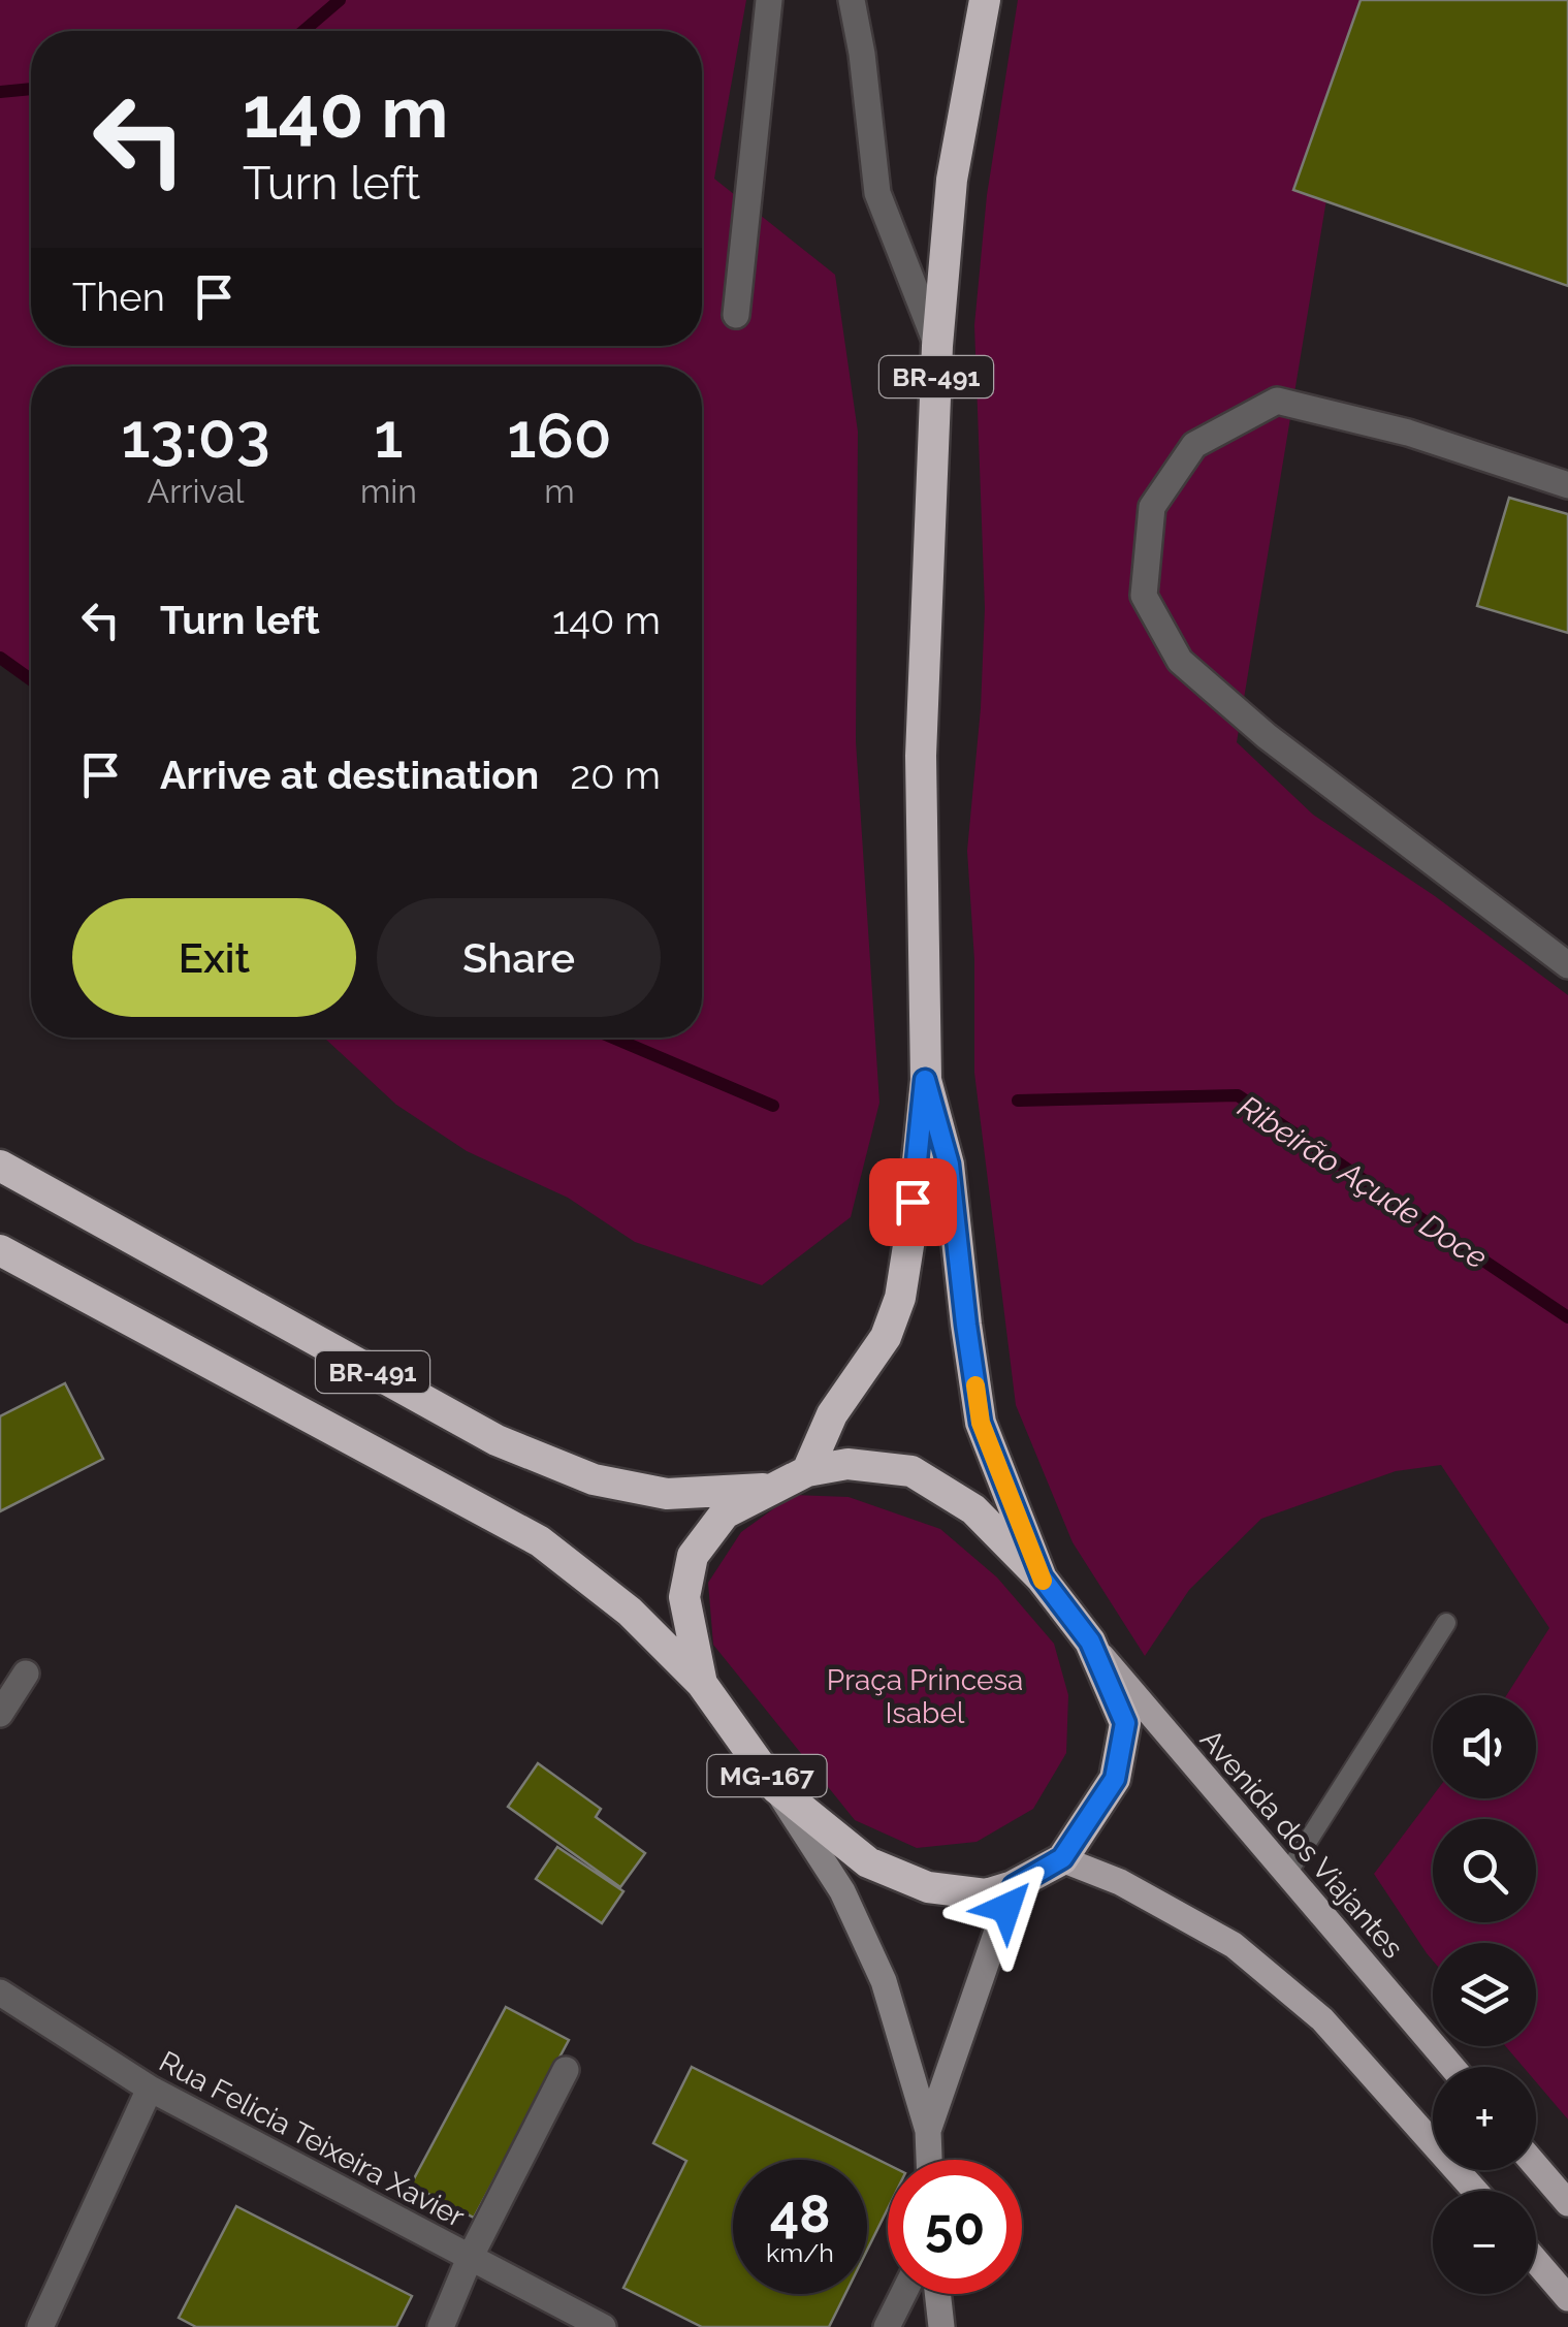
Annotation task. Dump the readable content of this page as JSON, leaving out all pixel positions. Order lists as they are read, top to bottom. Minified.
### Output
{"streets":{"highway":["BR-491","MG-167"],"main road":["Avenida dos Viajantes"],"street":["Rua Felicia Teixeira Xavier"]},"crossings":[["BR-491","MG-167"],["MG-167","Avenida dos Viajantes"]],"water":["Ribeirão Açude Doce"],"parks":["Praça Princesa Isabel"],"page":{"turn":["140 m","Turn left"],"then":"Then","eta":["13:03","Arrival","1","min","160","m"],"list":[{"name":"Turn left","value":"140 m"},{"name":"Arrive at destination","value":"20 m"}],"buttons":["Exit","Share"],"map_buttons":["+","−"],"speed":"48 km/h","limit":"50"}}
